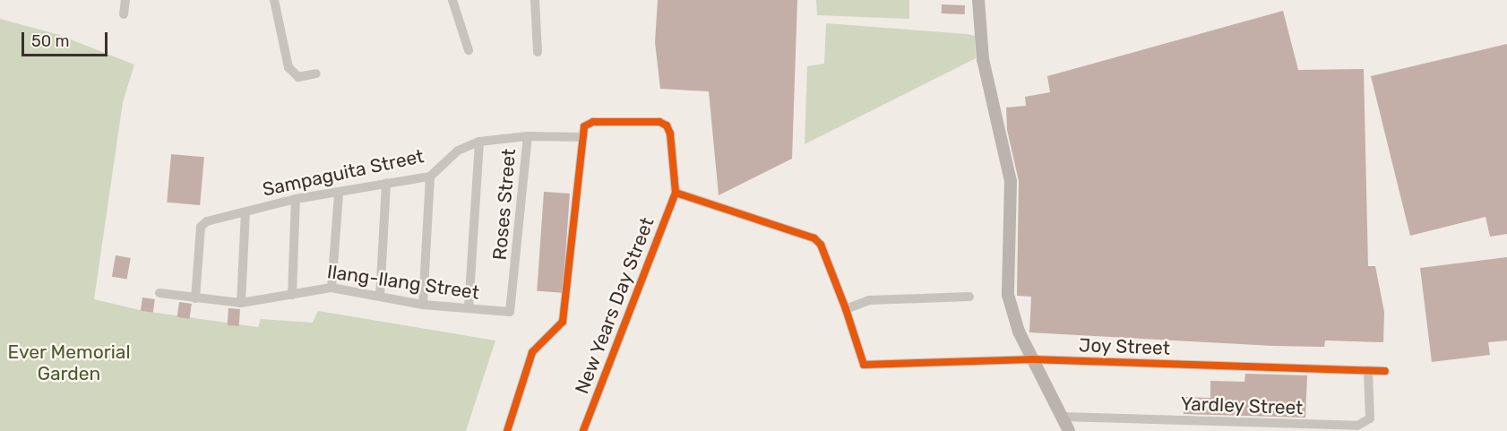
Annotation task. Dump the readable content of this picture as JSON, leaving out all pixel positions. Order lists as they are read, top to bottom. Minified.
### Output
{"streets":{"street":["Sampaguita Street","Roses Street","Ilang-Ilang Street","New Years Day Street","Joy Street","Yardley Street"]},"crossings":[["Sampaguita Street","Roses Street"],["Sampaguita Street","Ilang-Ilang Street"],["Roses Street","Ilang-Ilang Street"],["Joy Street","Yardley Street"]],"parks":["Ever Memorial Garden"],"scale_bar":"50 m"}
